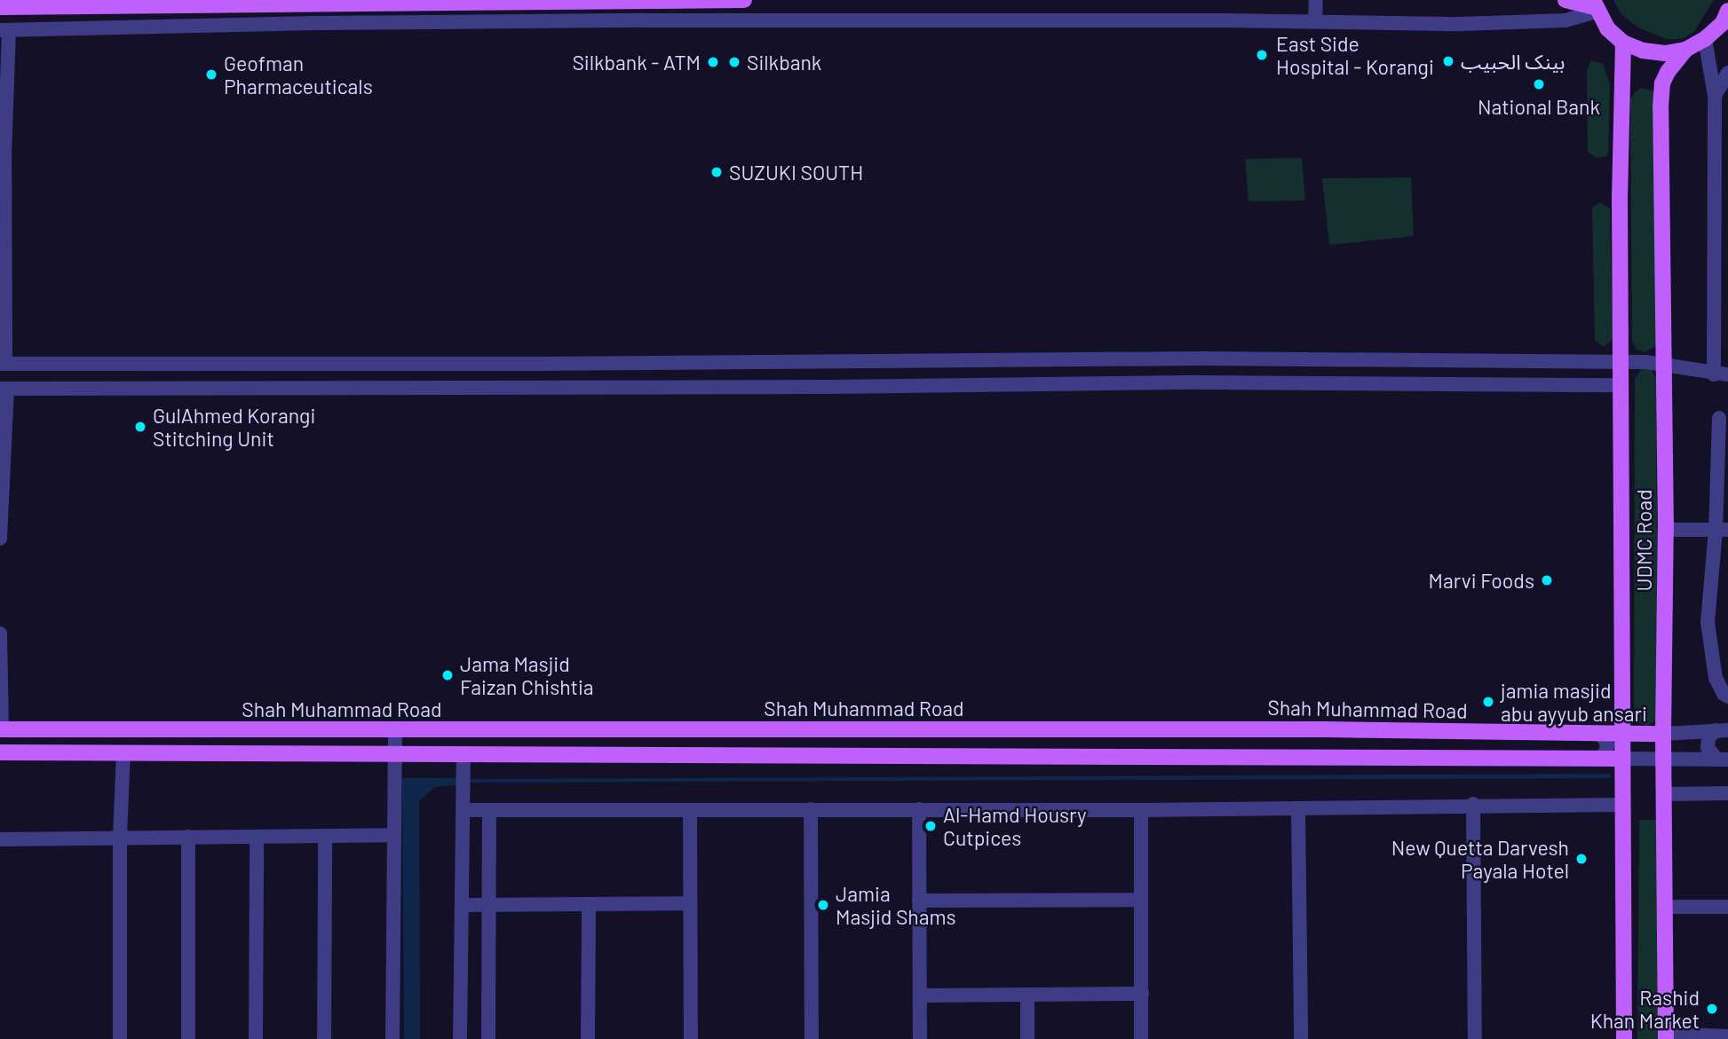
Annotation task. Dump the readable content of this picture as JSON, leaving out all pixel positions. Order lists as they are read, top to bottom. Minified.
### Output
{"streets":{"main road":["UDMC Road","Shah Muhammad Road"]},"crossings":[["UDMC Road","Shah Muhammad Road"]],"places":["East Side Hospital - Korangi","بينک الحبيب","Silkbank - ATM","Silkbank","Geofman Pharmaceuticals","National Bank","SUZUKI SOUTH","GulAhmed Korangi Stitching Unit","Marvi Foods","Jama Masjid Faizan Chishtia","jamia masjid abu ayyub ansari","Al-Hamd Housry Cutpices","New Quetta Darvesh Payala Hotel","Jamia Masjid Shams","Rashid Khan Market"]}
